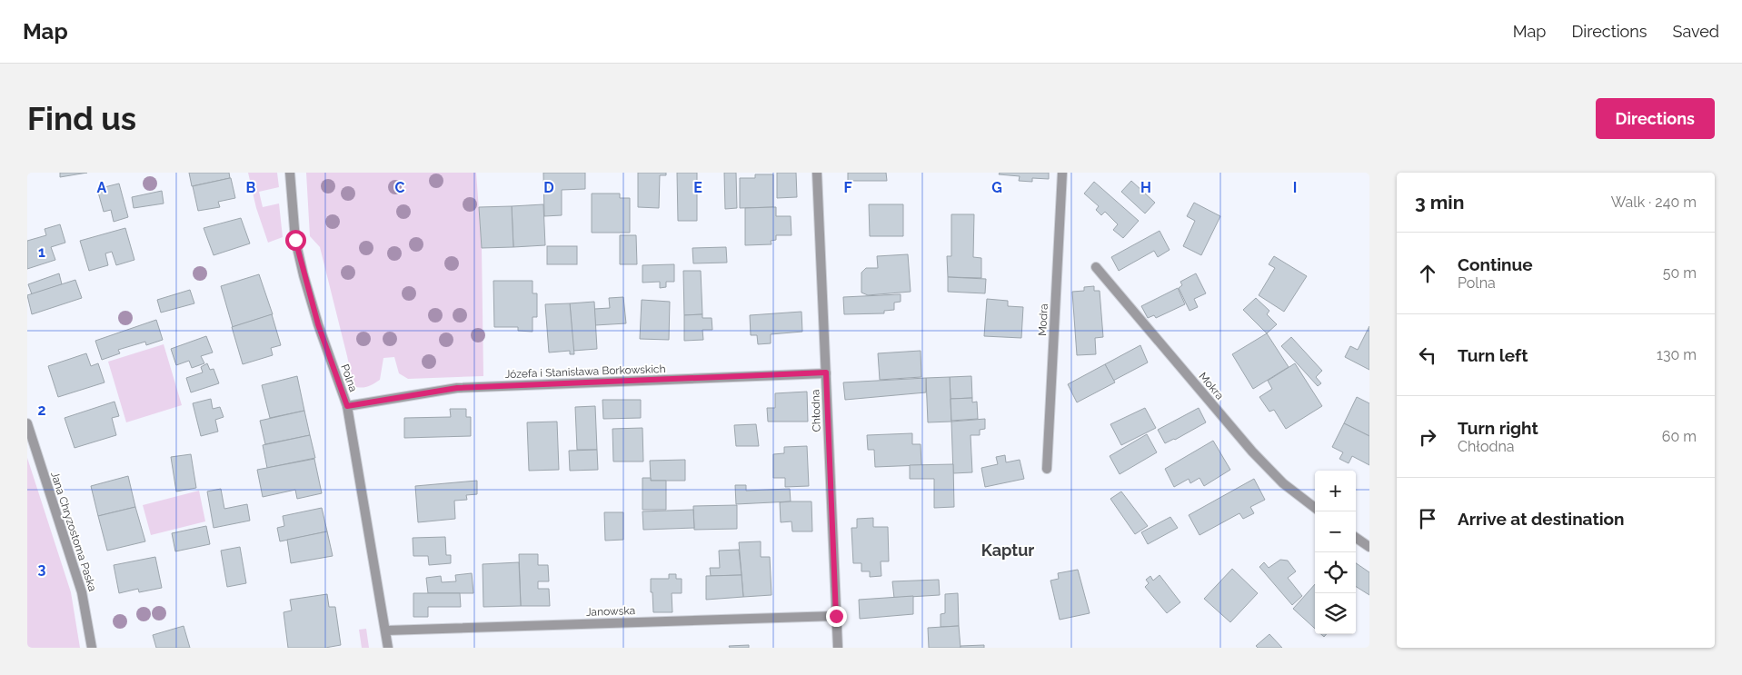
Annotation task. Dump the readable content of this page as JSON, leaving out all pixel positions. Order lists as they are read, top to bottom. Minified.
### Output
{"streets":{"street":["Modra","Józefa i Stanisława Borkowskich","Polna","Mokra","Chłodna","Jana Chryzostoma Paska","Janowska"]},"crossings":[["Józefa i Stanisława Borkowskich","Polna"],["Józefa i Stanisława Borkowskich","Chłodna"],["Polna","Janowska"],["Chłodna","Janowska"]],"districts":["Kaptur"],"page":{"header":"Map","nav":["Map","Directions","Saved"],"buttons":"Directions","title":"Find us","heading":["3 min","Walk · 240 m"],"list":[["Continue","Polna","50 m"],["Turn left","130 m"],["Turn right","Chłodna","60 m"],"Arrive at destination"],"map_buttons":["+","−"]},"grid":{"columns":["A","B","C","D","E","F","G","H","I"],"rows":["1","2","3"]}}
